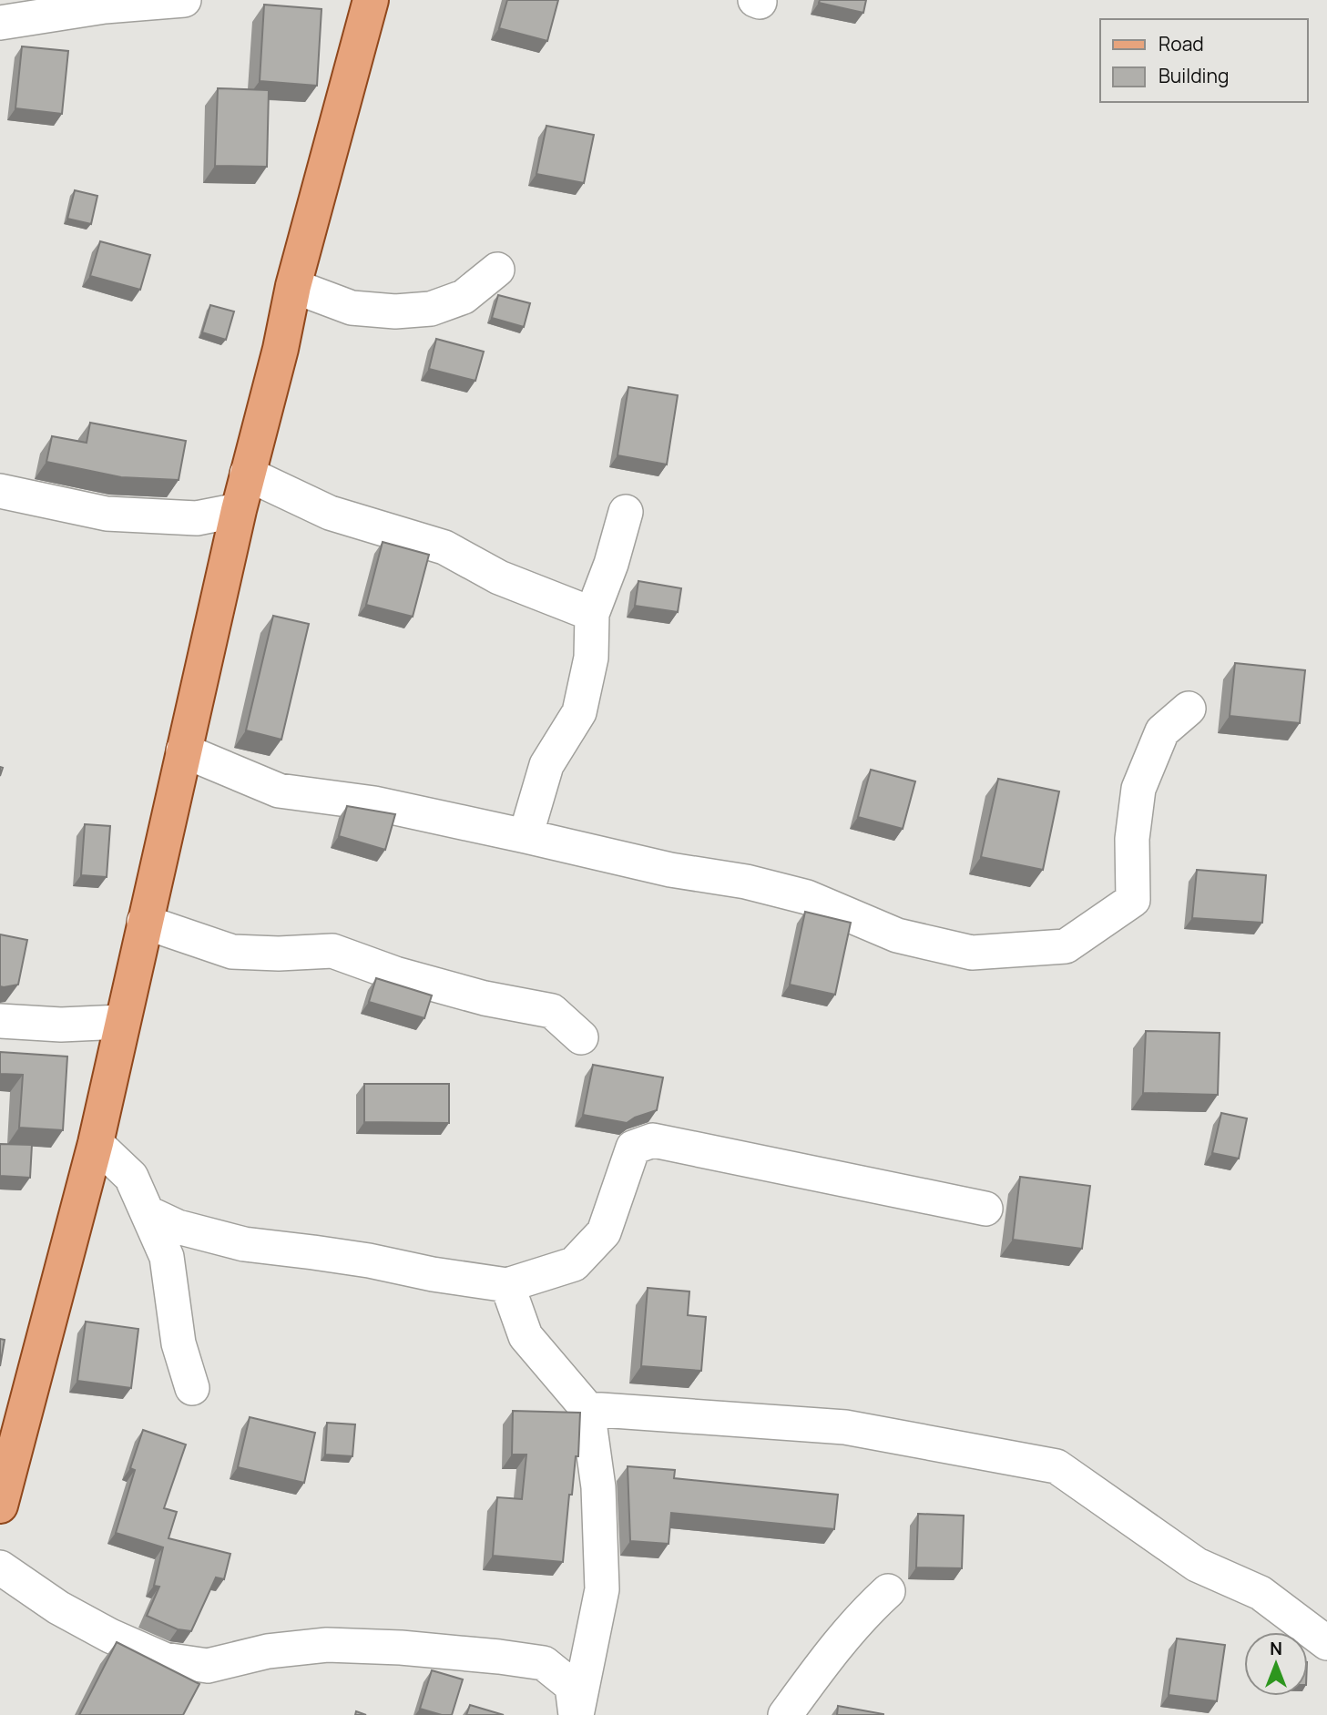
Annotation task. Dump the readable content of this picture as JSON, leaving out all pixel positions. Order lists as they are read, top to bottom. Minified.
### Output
{"legend":["Road","Building"],"north":"top"}
